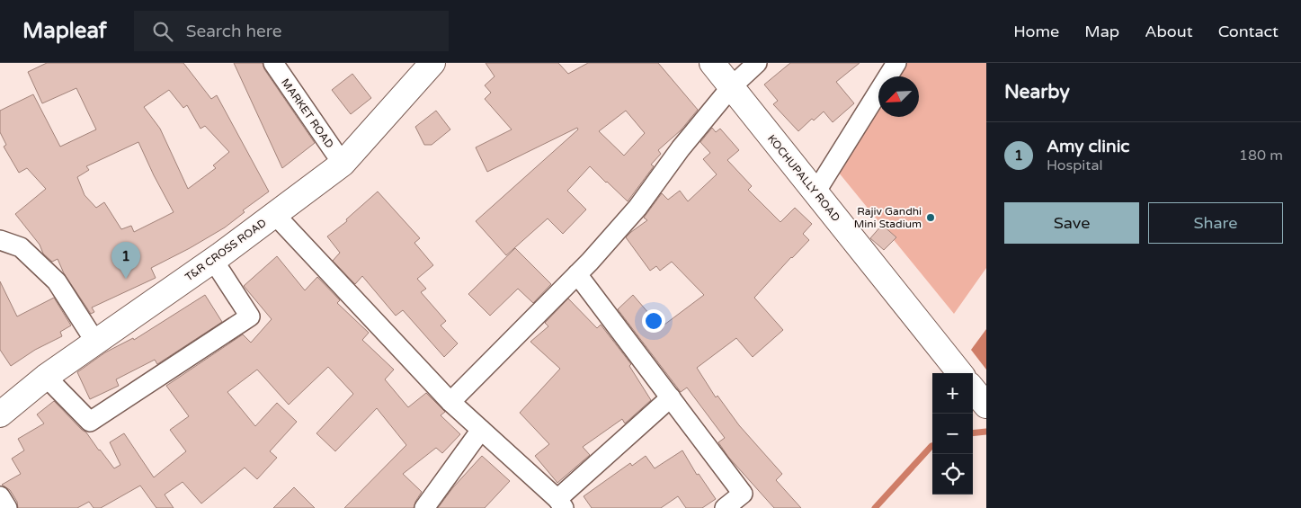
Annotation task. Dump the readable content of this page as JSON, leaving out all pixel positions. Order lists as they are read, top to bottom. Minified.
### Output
{"streets":{"street":["MARKET ROAD","KOCHUPALLY ROAD","T&R CROSS ROAD"]},"crossings":[["MARKET ROAD","T&R CROSS ROAD"]],"places":["Rajiv Gandhi Mini Stadium"],"north":"bottom left","page":{"header":"Mapleaf","search":"Search here","nav":["Home","Map","About","Contact"],"heading":"Nearby","list":[{"mark":"1","name":"Amy clinic","note":"Hospital","value":"180 m"}],"buttons":["Save","Share"],"pins":"1","map_buttons":["+","−"]}}
